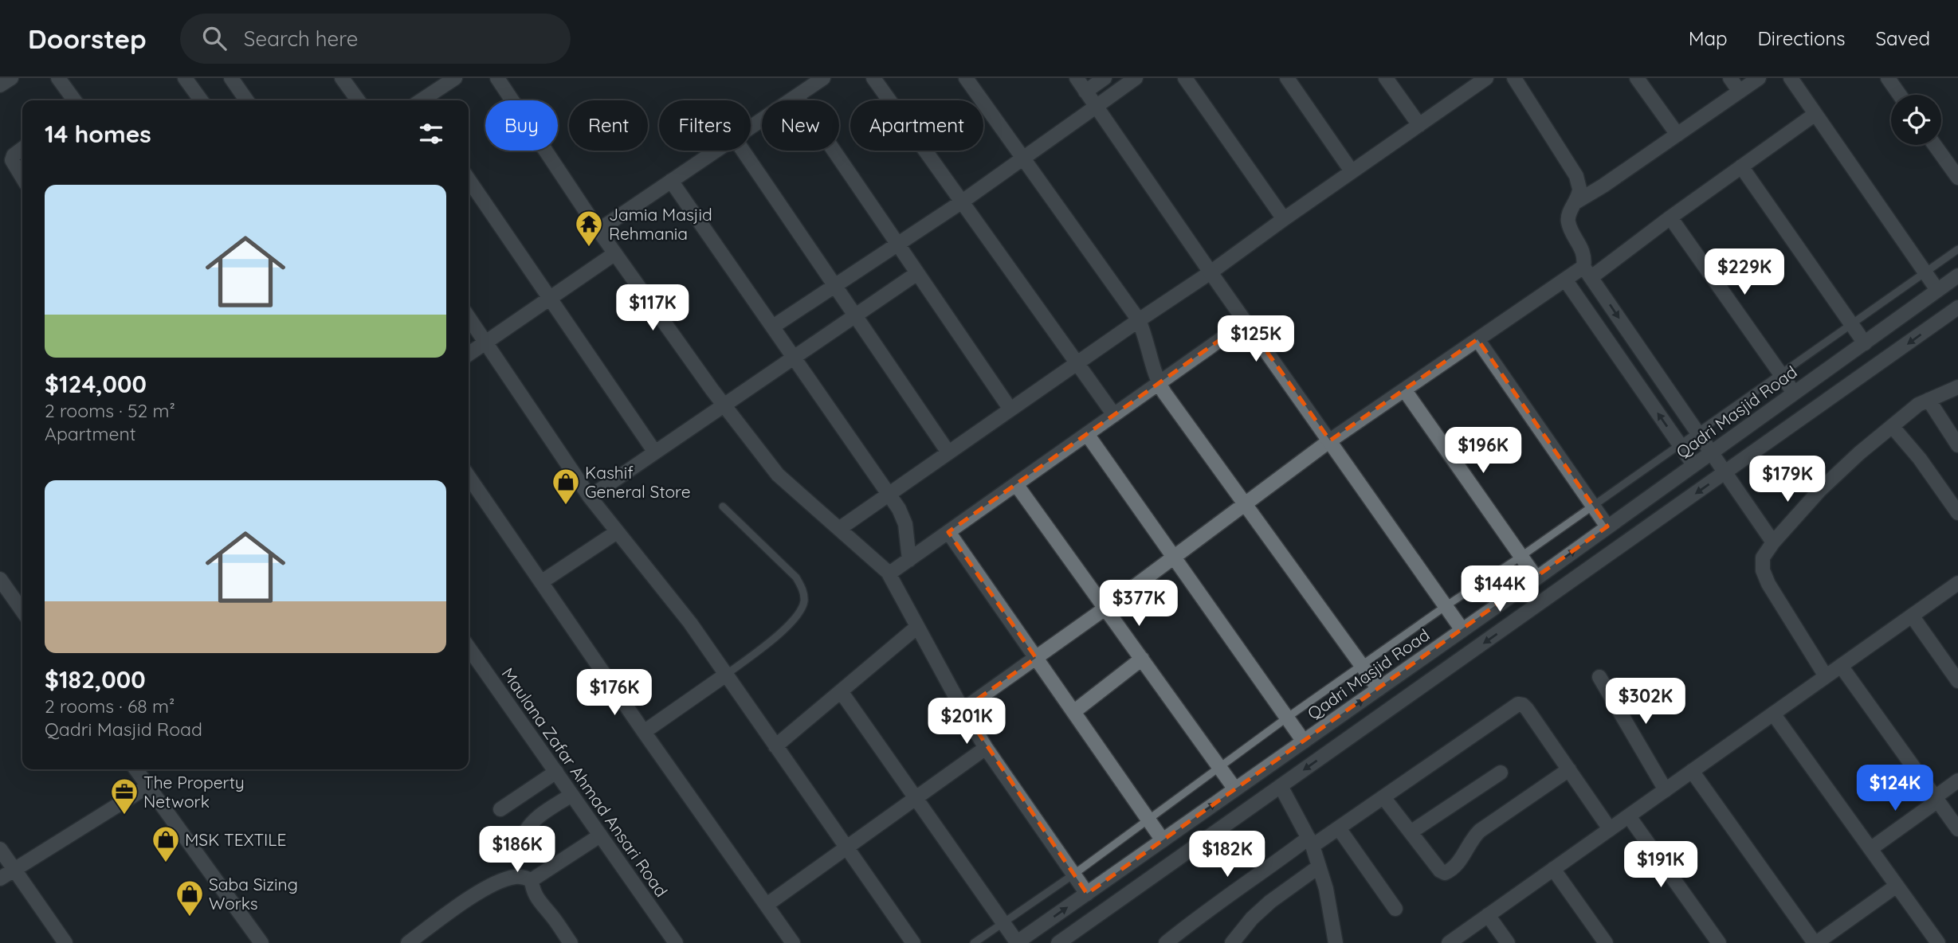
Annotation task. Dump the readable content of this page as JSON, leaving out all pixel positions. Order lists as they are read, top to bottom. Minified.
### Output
{"streets":{"street":["Qadri Masjid Road","Maulana Zafar Ahmad Ansari Road"]},"places":{"temple":["Jamia Masjid Rehmania"],"shop":["Kashif General Store","MSK TEXTILE","Saba Sizing Works"],"office":["The Property Network"]},"page":{"header":"Doorstep","search":"Search here","nav":["Map","Directions","Saved"],"chip":["Buy","Rent","Filters","New","Apartment"],"heading":"14 homes","list":[{"name":"$124,000","note":"2 rooms · 52 m² · Apartment"},{"name":"$182,000","note":"2 rooms · 68 m² · Qadri Masjid Road"}],"price":["$229K","$117K","$125K","$196K","$179K","$144K","$377K","$176K","$302K","$201K","$124K","$186K","$182K","$191K"]}}
